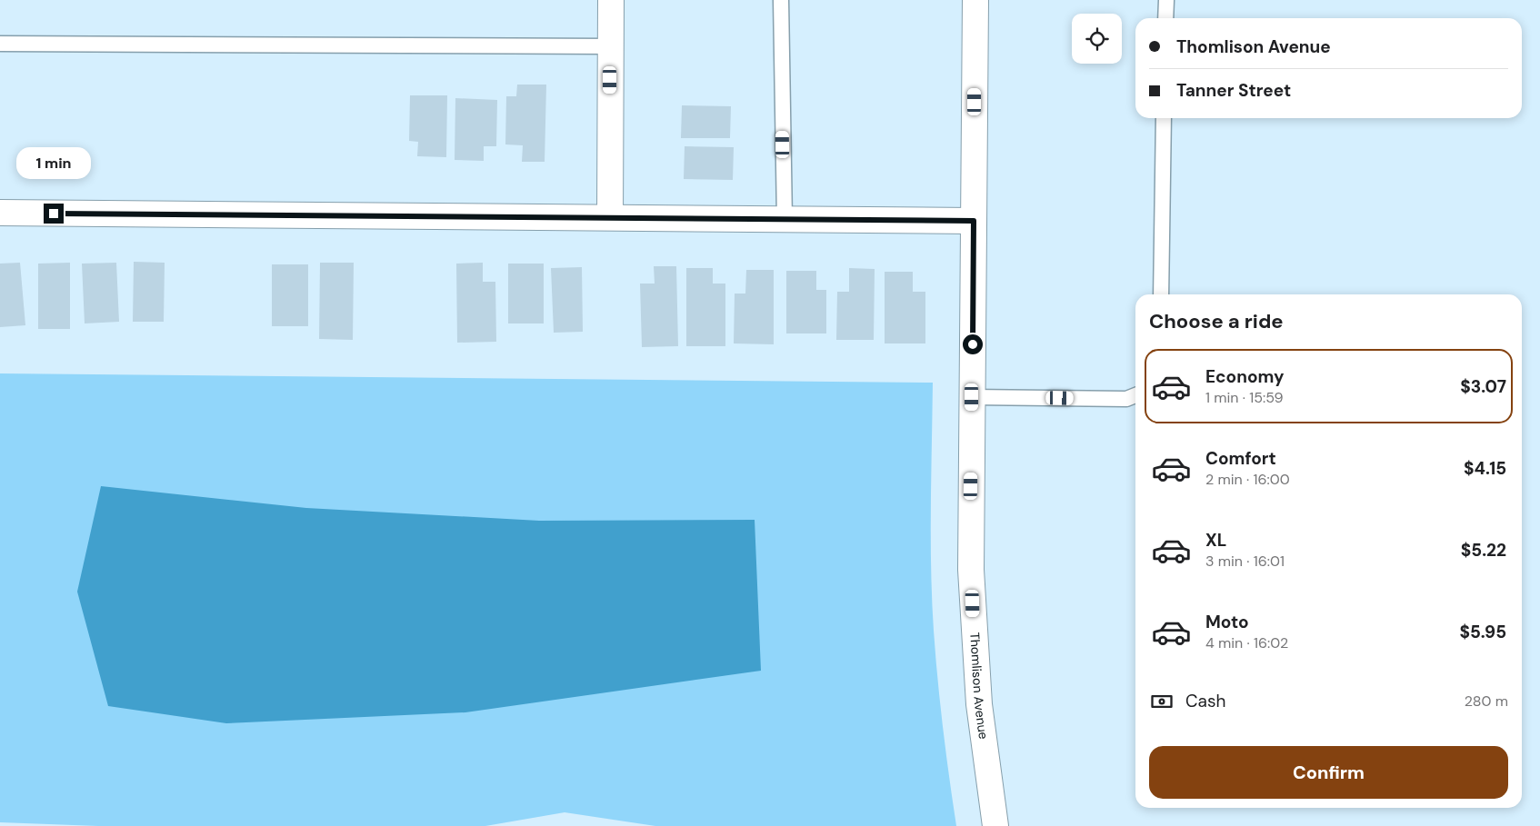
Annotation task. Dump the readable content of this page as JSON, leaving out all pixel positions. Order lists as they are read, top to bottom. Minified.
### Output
{"streets":{"street":["Thomlison Avenue"]},"page":{"banner":["Thomlison Avenue","Tanner Street"],"bubble":"1 min","heading":"Choose a ride","list":[{"name":"Economy","note":"1 min · 15:59","value":"$3.07"},{"name":"Comfort","note":"2 min · 16:00","value":"$4.15"},{"name":"XL","note":"3 min · 16:01","value":"$5.22"},{"name":"Moto","note":"4 min · 16:02","value":"$5.95"}],"pay":["Cash","280 m"],"buttons":"Confirm"}}
